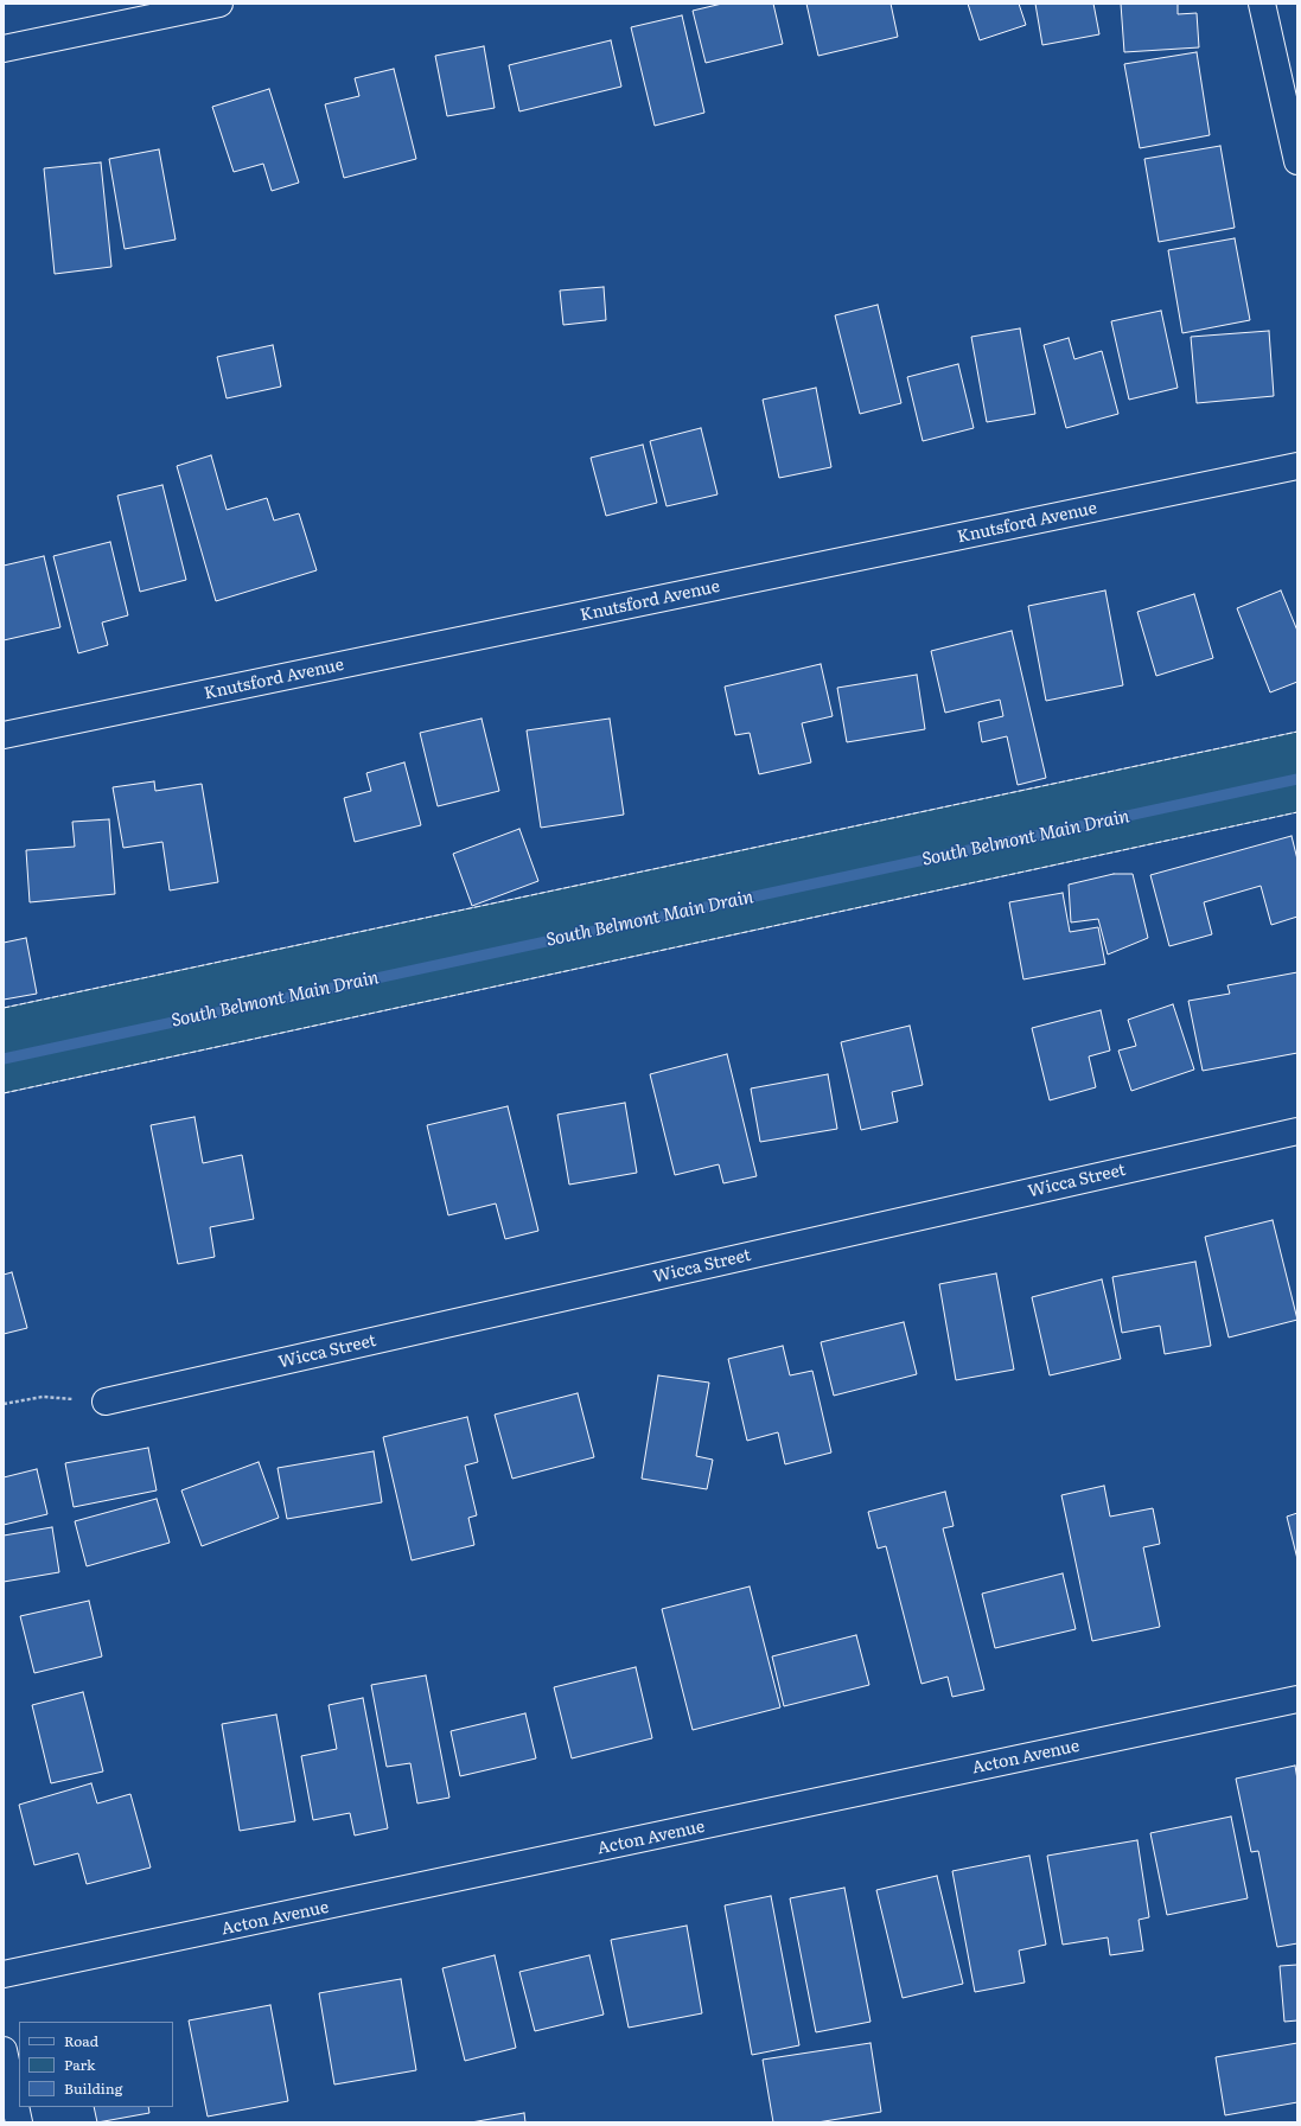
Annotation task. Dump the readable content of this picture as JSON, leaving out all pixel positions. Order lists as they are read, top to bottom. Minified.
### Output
{"streets":{"street":["Knutsford Avenue","Wicca Street","Acton Avenue"]},"water":["South Belmont Main Drain"],"legend":["Road","Park","Building"]}
